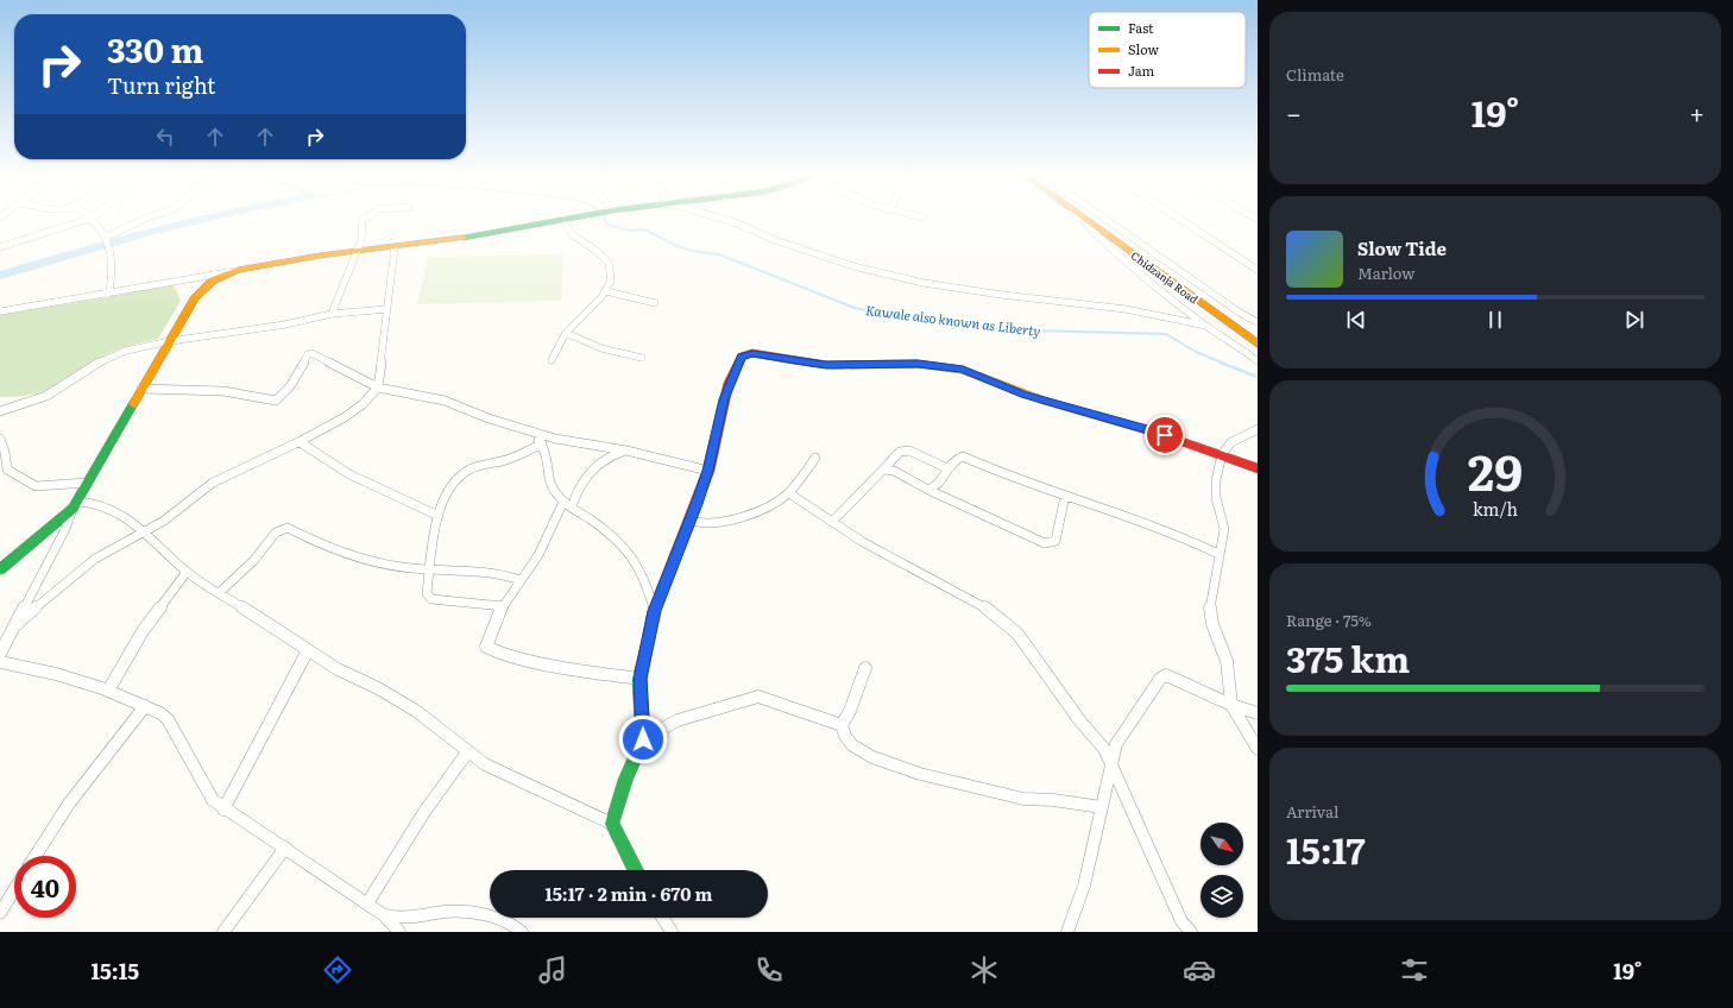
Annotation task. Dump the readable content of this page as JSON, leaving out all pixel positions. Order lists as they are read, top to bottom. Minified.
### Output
{"streets":{"street":["Chidzanja Road"]},"water":["Kawale also known as Liberty"],"legend":["Fast","Slow","Jam"],"north":"bottom right","page":{"tile":["Climate",["Range · 75%","375 km"],["Arrival","15:17"]],"turn":["330 m","Turn right"],"heat":["−","19°","+"],"song":["Slow Tide","Marlow"],"limit":"40","trip":"15:17 · 2 min · 670 m","tabs":["15:15","19°"],"gauge":["29","km/h"]}}
